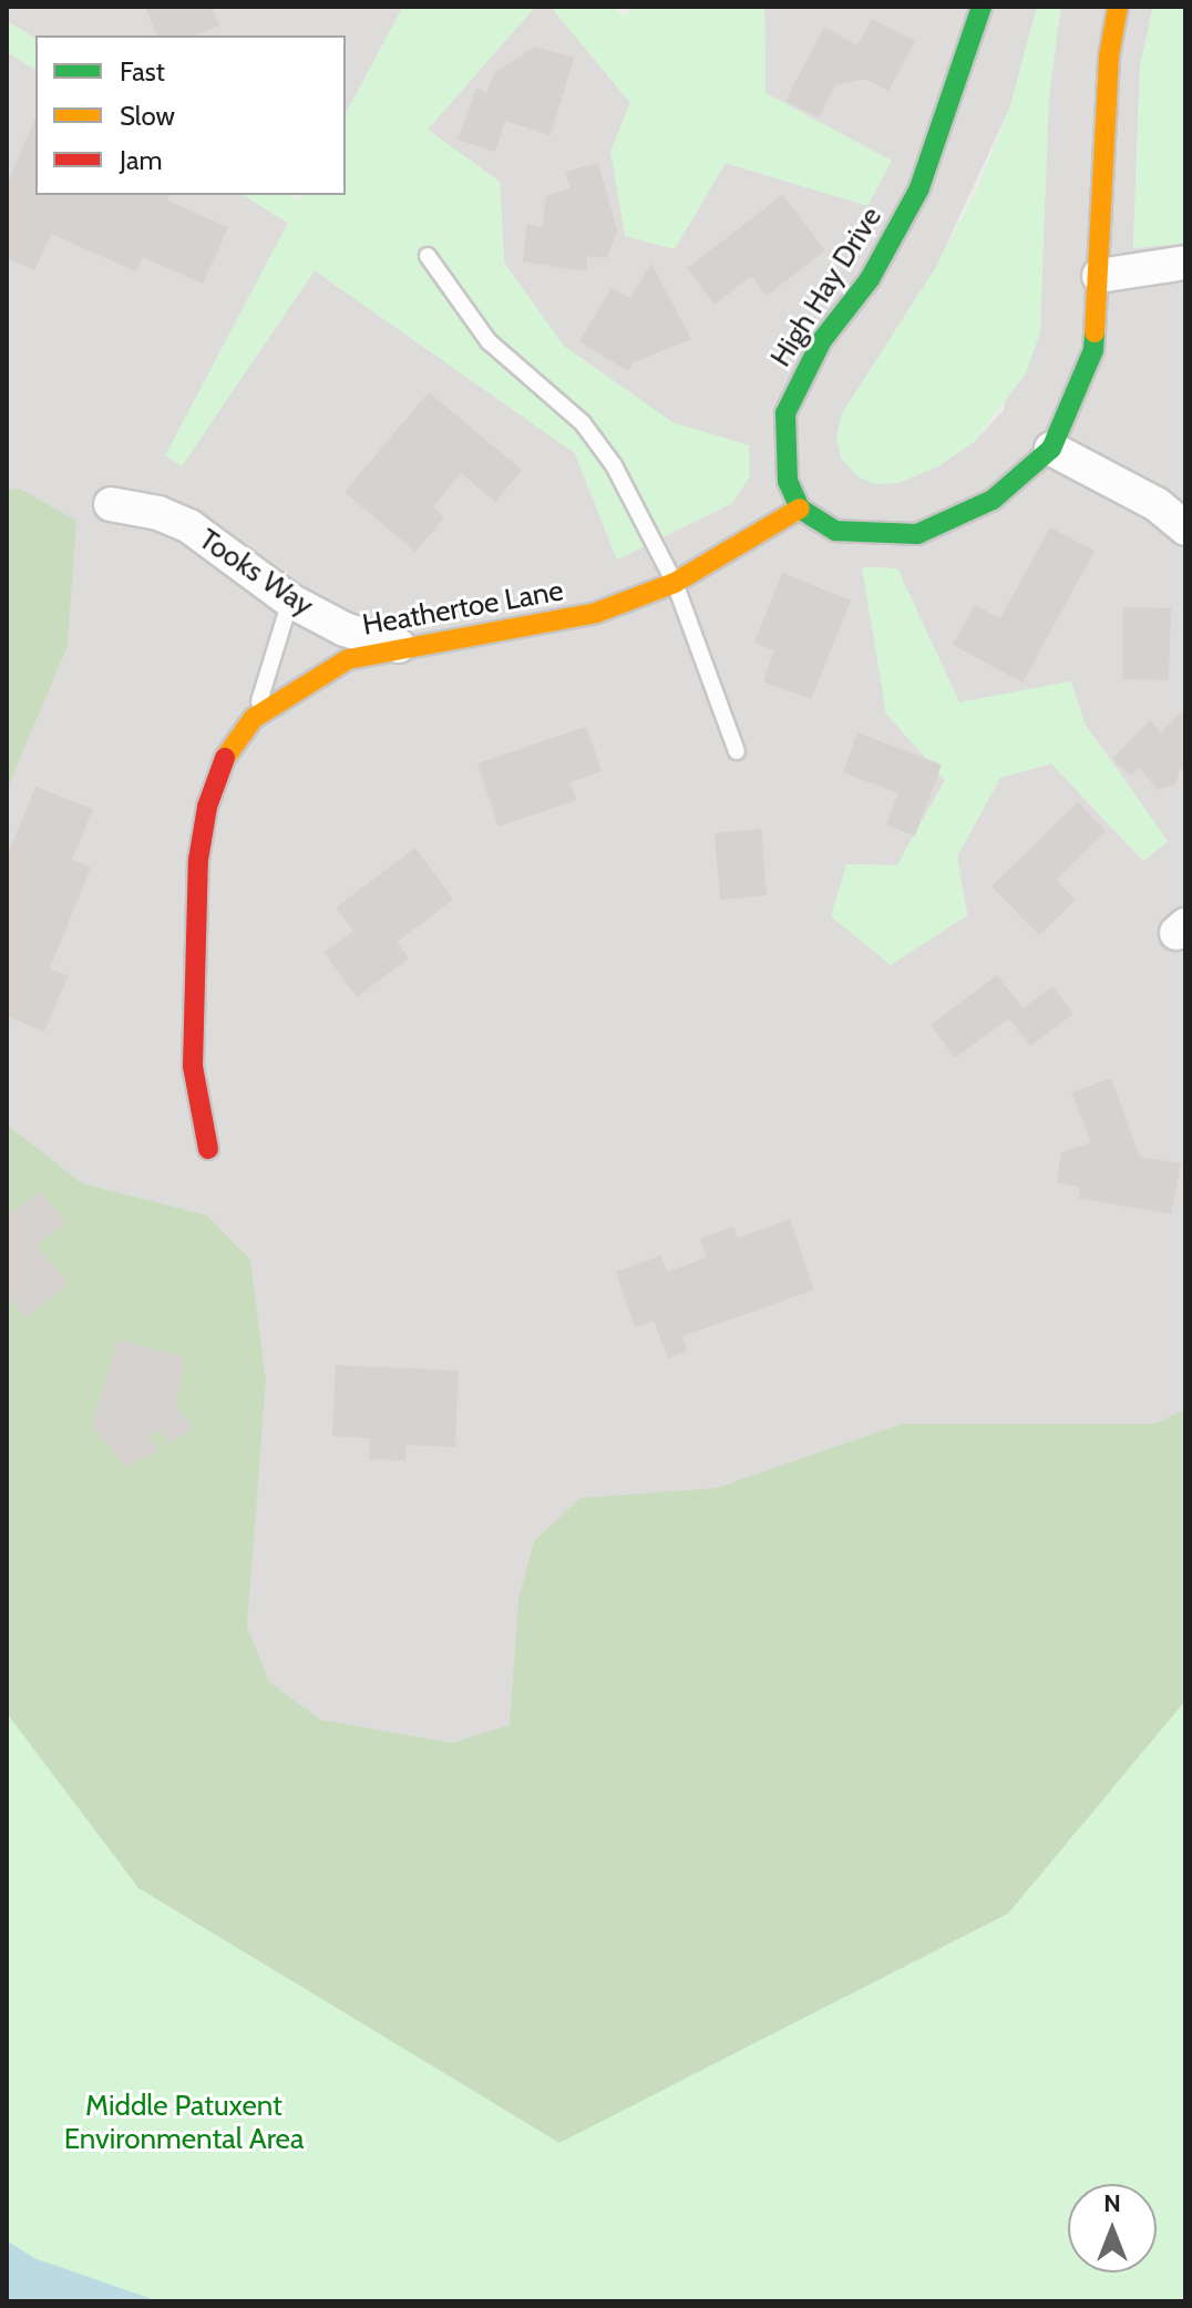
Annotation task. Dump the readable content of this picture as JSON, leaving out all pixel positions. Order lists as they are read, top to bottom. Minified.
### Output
{"streets":{"street":["High Hay Drive","Tooks Way","Heathertoe Lane"]},"crossings":[["High Hay Drive","Heathertoe Lane"],["Tooks Way","Heathertoe Lane"]],"parks":["Middle Patuxent Environmental Area"],"legend":["Fast","Slow","Jam"],"north":"top"}
